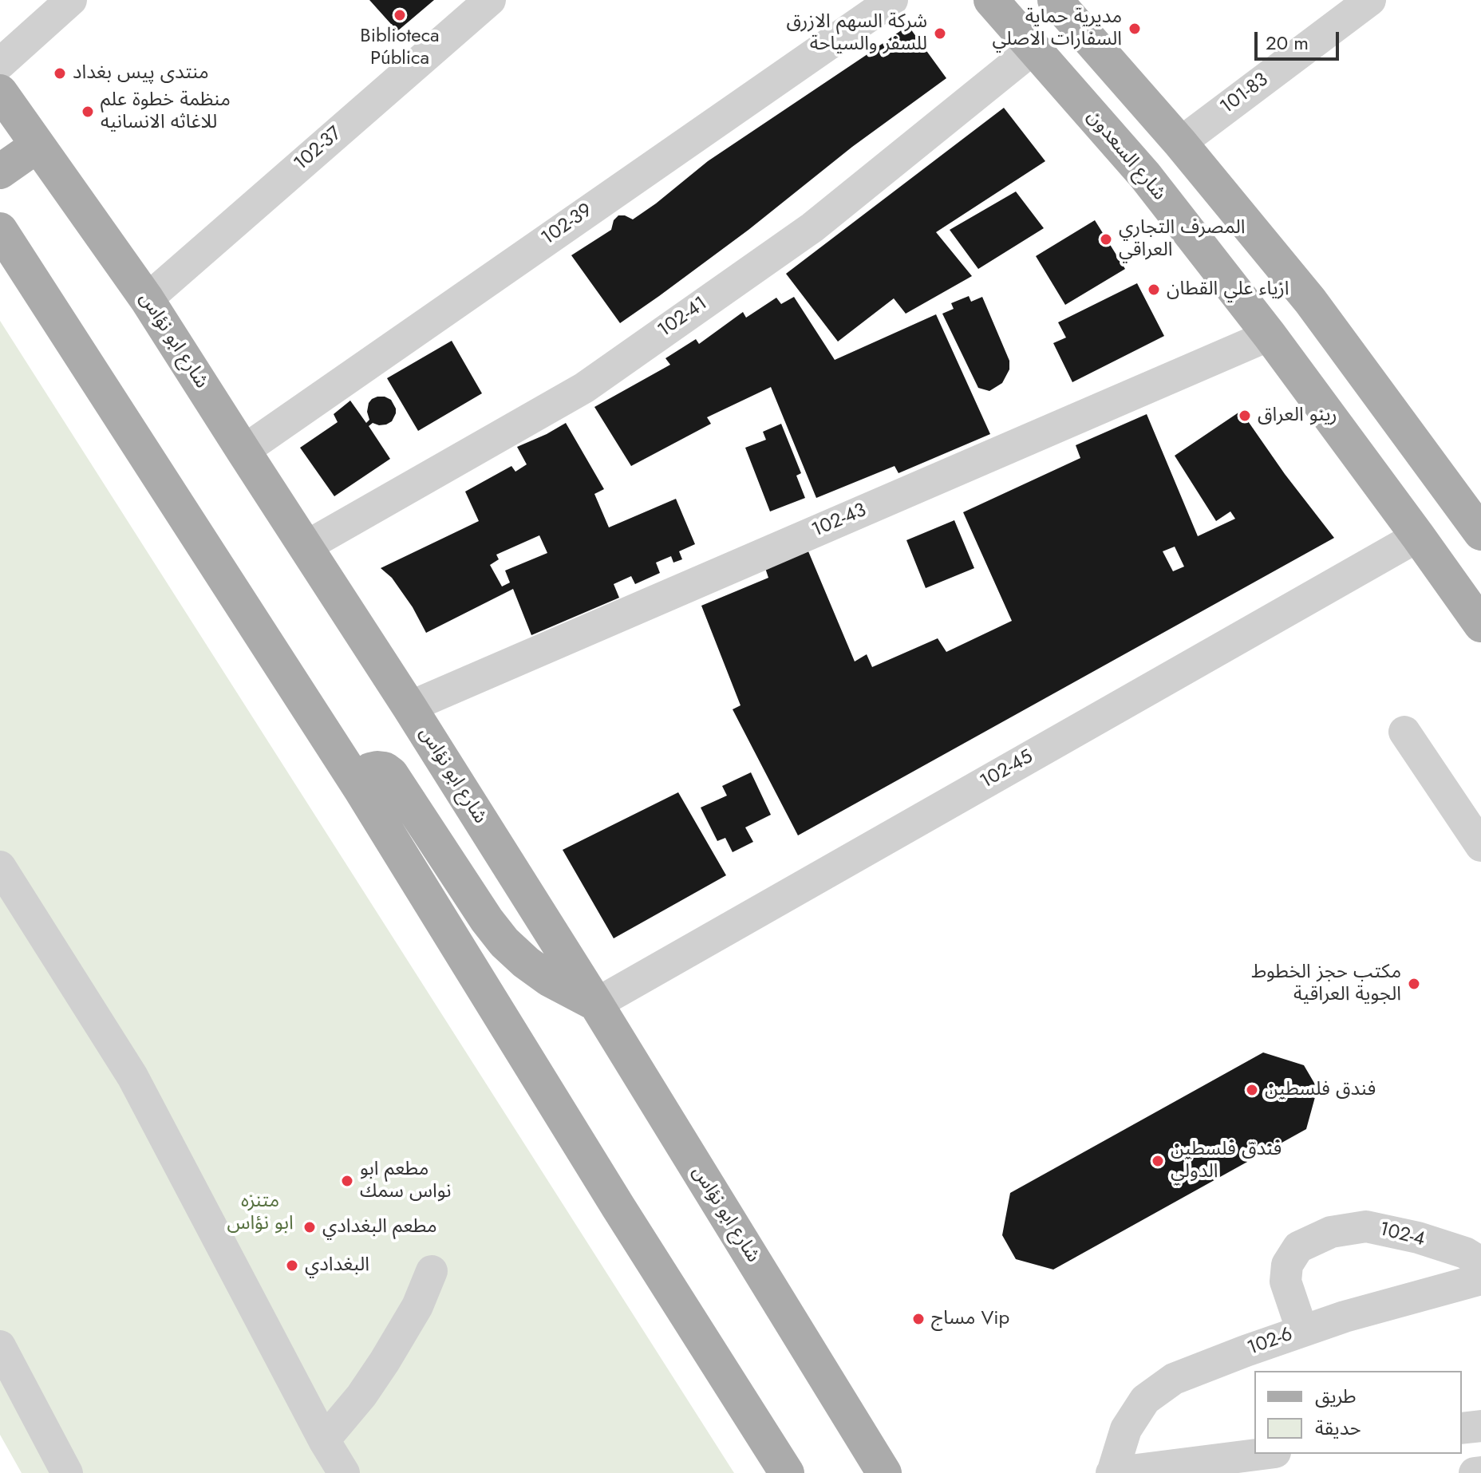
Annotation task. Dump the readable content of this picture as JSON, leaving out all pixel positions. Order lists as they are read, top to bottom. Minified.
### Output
{"streets":{"main road":["شارع السعدون","شارع ابو نؤاس"],"street":["101-83","102-37","102-39","102-41","102-43","102-45","102-4","102-6"]},"crossings":[["102-37","شارع ابو نؤاس"],["شارع السعدون","102-41"],["شارع السعدون","102-43"],["شارع السعدون","102-45"],["102-39","شارع ابو نؤاس"],["102-41","شارع ابو نؤاس"],["شارع ابو نؤاس","102-43"],["شارع ابو نؤاس","102-45"],["102-4","102-6"]],"parks":["متنزه ابو نؤاس"],"places":["Biblioteca Pública","مديرية حماية السفارات الاصلي","شركة السهم الازرق للسفر والسياحة","منتدى پيس بغداد","منظمة خطوة علم للاغاثه الانسانيه","المصرف التجاري العراقي","ازياء علي القطان","رينو العراق","مكتب حجز الخطوط الجوية العراقية","فندق فلسطين","فندق فلسطين الدولي","مطعم ابو نواس سمك","مطعم البغدادي","البغدادي","مساج Vip"],"legend":["طريق","حديقة"],"scale_bar":"20 m"}
